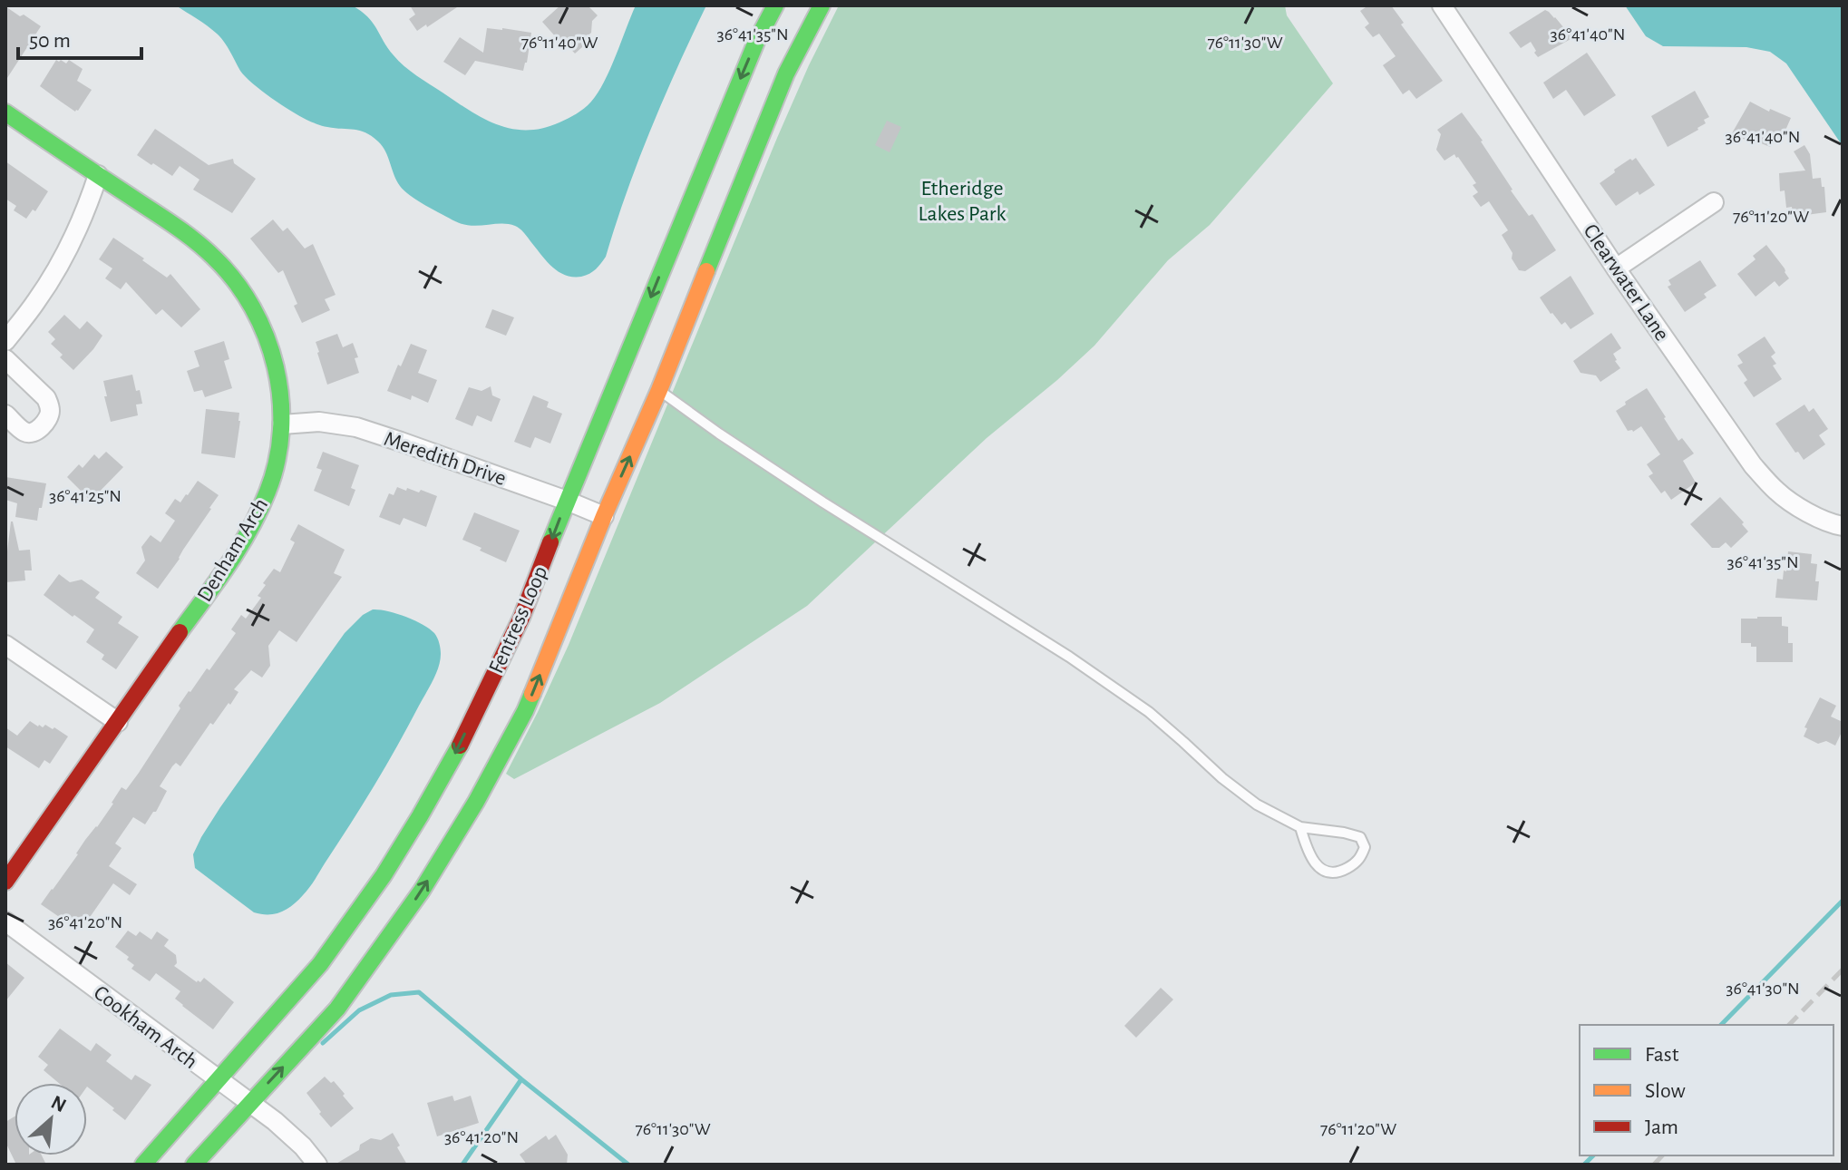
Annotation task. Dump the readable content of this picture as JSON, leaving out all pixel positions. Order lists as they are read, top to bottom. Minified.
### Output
{"streets":{"street":["Clearwater Lane","Meredith Drive","Denham Arch","Fentress Loop","Cookham Arch"]},"crossings":[["Meredith Drive","Denham Arch"],["Meredith Drive","Fentress Loop"],["Fentress Loop","Cookham Arch"]],"parks":["Etheridge Lakes Park"],"legend":["Fast","Slow","Jam"],"scale_bar":"50 m","north":"top right","coordinates":["36°41'35\"N","36°41'40\"N","76°11'40\"W","76°11'30\"W","76°11'20\"W","36°41'25\"N","36°41'20\"N","36°41'30\"N"]}
